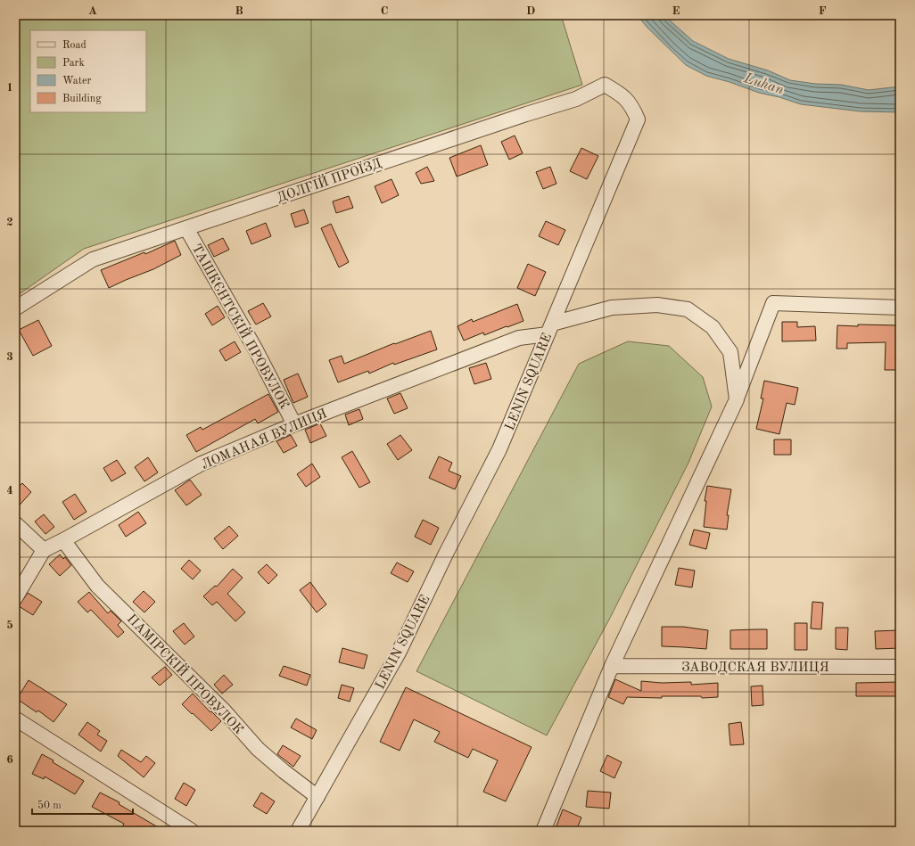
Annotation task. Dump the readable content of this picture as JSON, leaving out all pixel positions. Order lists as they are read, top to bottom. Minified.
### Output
{"streets":{"street":["ДОЛГІЙ ПРОЇЗД","ТАШКЄНТСКІЙ ПРОВУЛОК","LENIN SQUARE","ЛОМАНАЯ ВУЛИЦЯ","ЗАВОДСКАЯ ВУЛИЦЯ","ПАМІРСКІЙ ПРОВУЛОК"]},"crossings":[["ДОЛГІЙ ПРОЇЗД","ТАШКЄНТСКІЙ ПРОВУЛОК"],["ДОЛГІЙ ПРОЇЗД","LENIN SQUARE"],["ДОЛГІЙ ПРОЇЗД","ЛОМАНАЯ ВУЛИЦЯ"],["ТАШКЄНТСКІЙ ПРОВУЛОК","ЛОМАНАЯ ВУЛИЦЯ"],["LENIN SQUARE","ЛОМАНАЯ ВУЛИЦЯ"],["LENIN SQUARE","ПАМІРСКІЙ ПРОВУЛОК"],["ЛОМАНАЯ ВУЛИЦЯ","ПАМІРСКІЙ ПРОВУЛОК"]],"water":["Luhan"],"legend":["Road","Park","Water","Building"],"scale_bar":"50 m","grid":{"columns":["A","B","C","D","E","F"],"rows":["1","2","3","4","5","6"]}}
